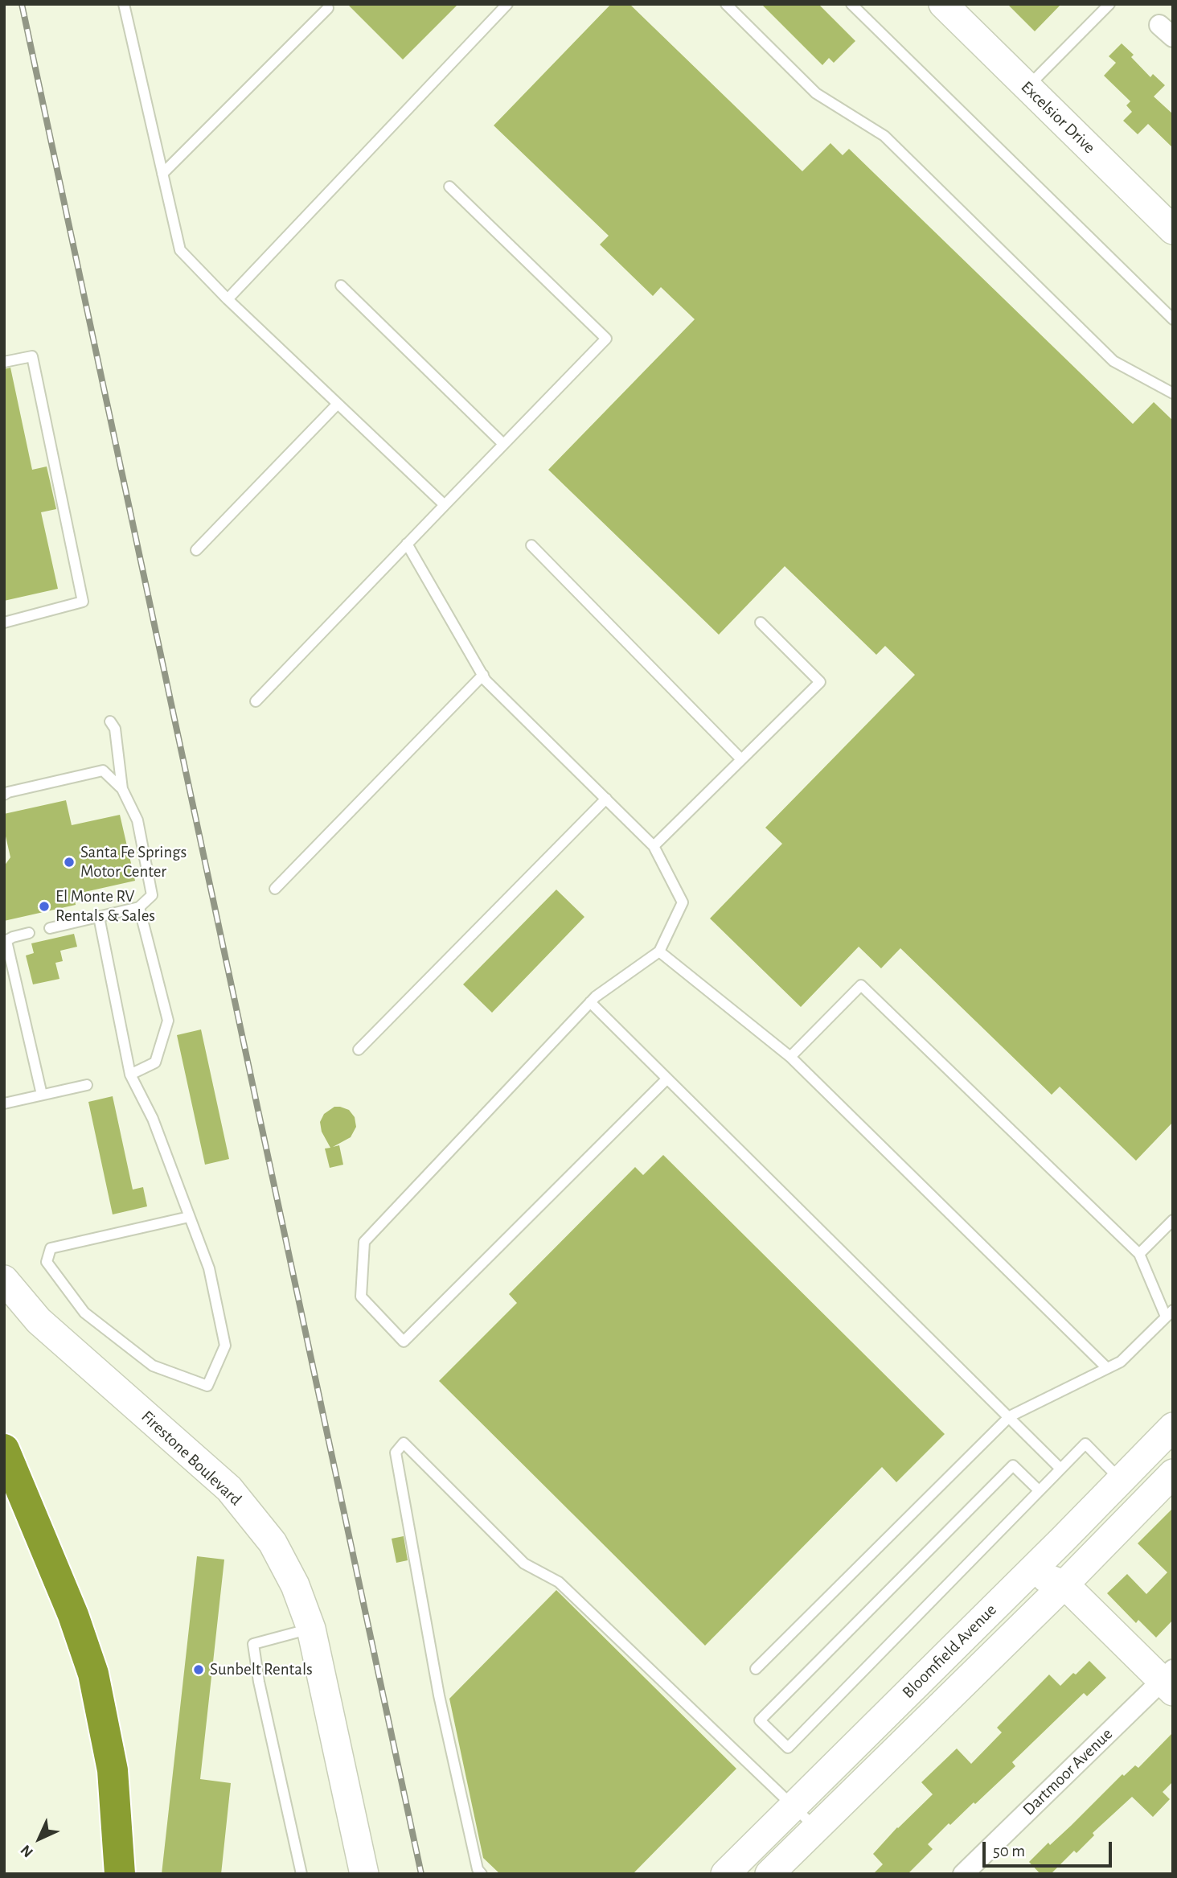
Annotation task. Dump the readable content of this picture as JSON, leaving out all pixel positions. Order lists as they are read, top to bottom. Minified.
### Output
{"streets":{"main road":["Excelsior Drive","Firestone Boulevard","Bloomfield Avenue"],"street":["Dartmoor Avenue"]},"places":["Santa Fe Springs Motor Center","El Monte RV Rentals & Sales","Sunbelt Rentals"],"scale_bar":"50 m","north":"bottom left"}
